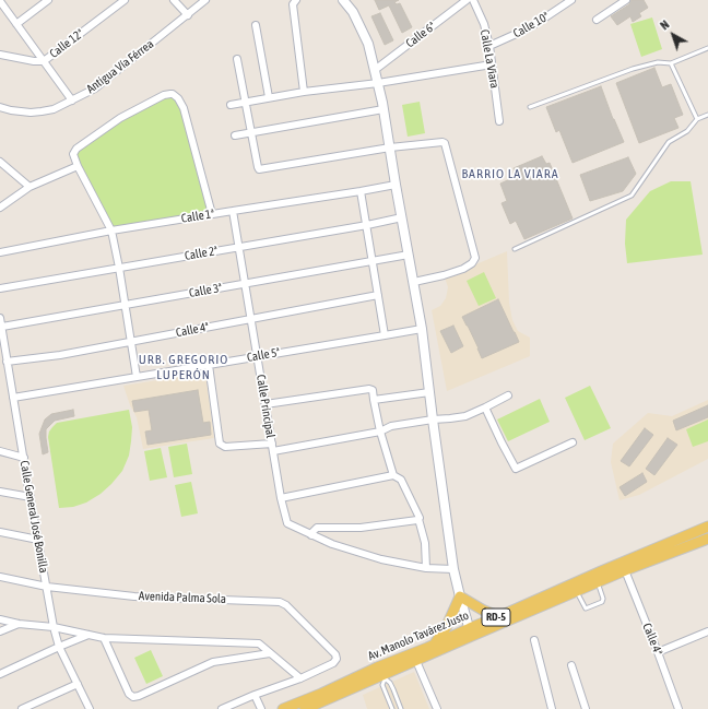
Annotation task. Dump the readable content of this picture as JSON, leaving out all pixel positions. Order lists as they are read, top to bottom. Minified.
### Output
{"streets":{"main road":["RD-5","Av. Manolo Tavárez Justo"],"street":["Calle 10ª","Calle 6ª","Calle 12ª","Calle La Viara","Antigua Vía Férrea","Calle 1ª","Calle 2ª","Calle 3ª","Calle 4ª","Calle 5ª","Calle Principal","Calle General José Bonilla","Avenida Palma Sola"]},"crossings":[["Calle 10ª","Calle La Viara"],["Calle 1ª","Calle Principal"],["Calle 2ª","Calle Principal"],["Calle 3ª","Calle Principal"],["Calle 3ª","Calle General José Bonilla"],["Calle 4ª","Calle Principal"],["Calle 4ª","Calle General José Bonilla"],["Calle 4ª","Av. Manolo Tavárez Justo"],["Calle 5ª","Calle Principal"],["Calle 5ª","Calle General José Bonilla"],["Calle General José Bonilla","Avenida Palma Sola"]],"districts":["BARRIO LA VIARA","URB. GREGORIO LUPERÓN"],"north":"top left"}
